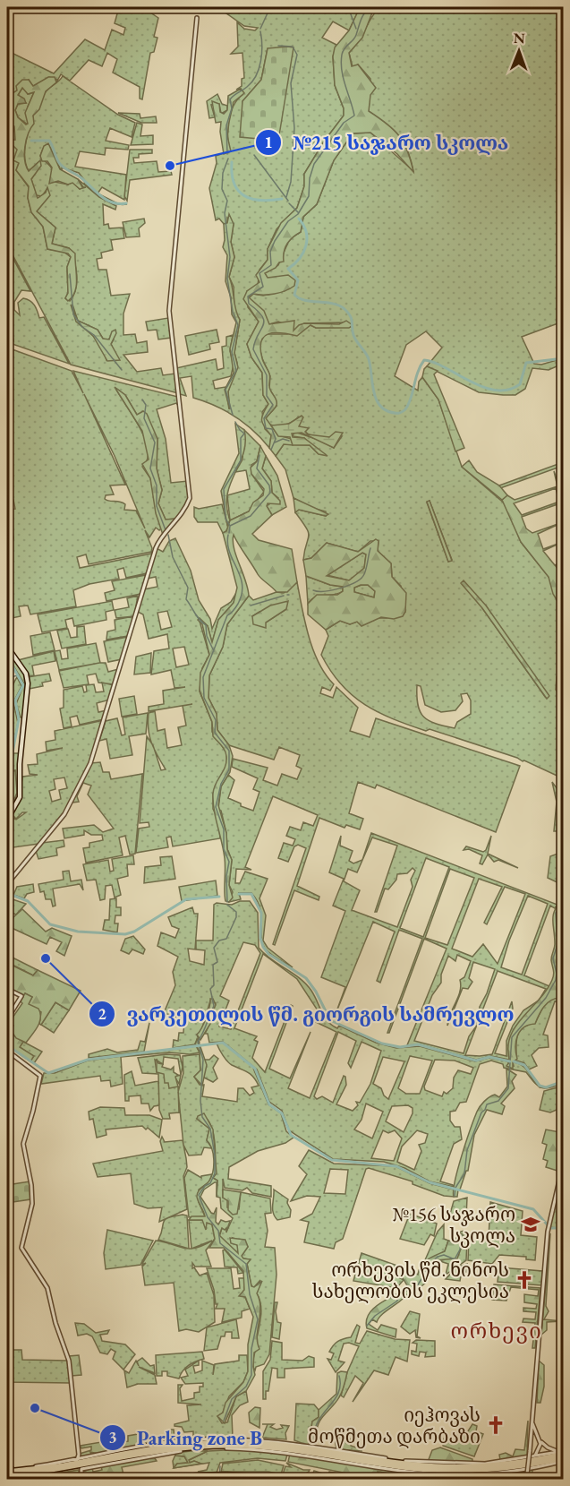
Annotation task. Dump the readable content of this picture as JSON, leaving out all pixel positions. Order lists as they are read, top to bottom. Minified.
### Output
{"districts":["ორხევი"],"places":{"other":["№215 საჯარო სკოლა","ვარკეთილის წმ. გიორგის სამრევლო","Parking zone B"],"school or university":["№156 საჯარო სკოლა"],"church":["ორხევის წმ. ნინოს სახელობის ეკლესია","იეჰოვას მოწმეთა დარბაზი"]},"north":"top"}
